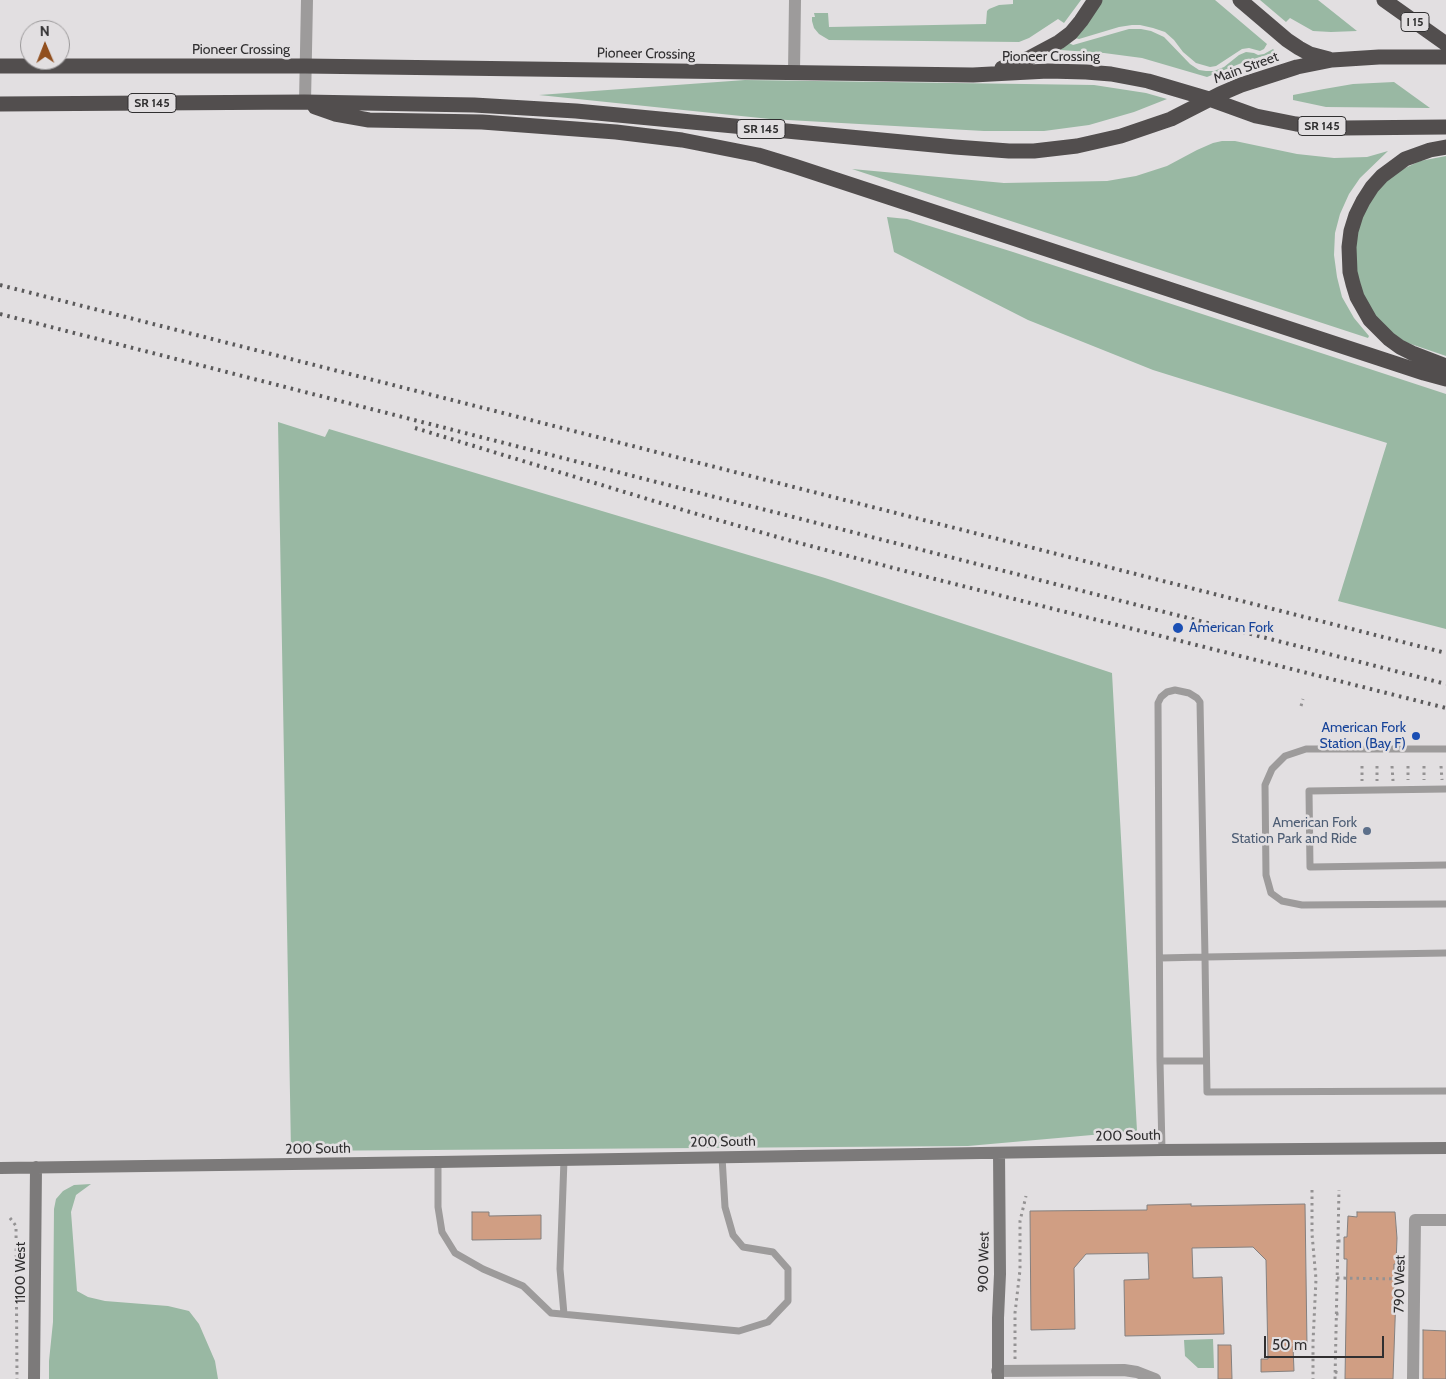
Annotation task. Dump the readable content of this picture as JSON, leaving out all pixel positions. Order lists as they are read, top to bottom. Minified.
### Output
{"streets":{"highway":["I 15","Pioneer Crossing","Main Street","SR 145"],"street":["200 South","900 West","1100 West","790 West"]},"crossings":[["Pioneer Crossing","Main Street"],["Pioneer Crossing","SR 145"],["Main Street","SR 145"],["200 South","900 West"],["200 South","1100 West"]],"places":["American Fork","American Fork Station (Bay F)","American Fork Station Park and Ride"],"scale_bar":"50 m","north":"top"}
